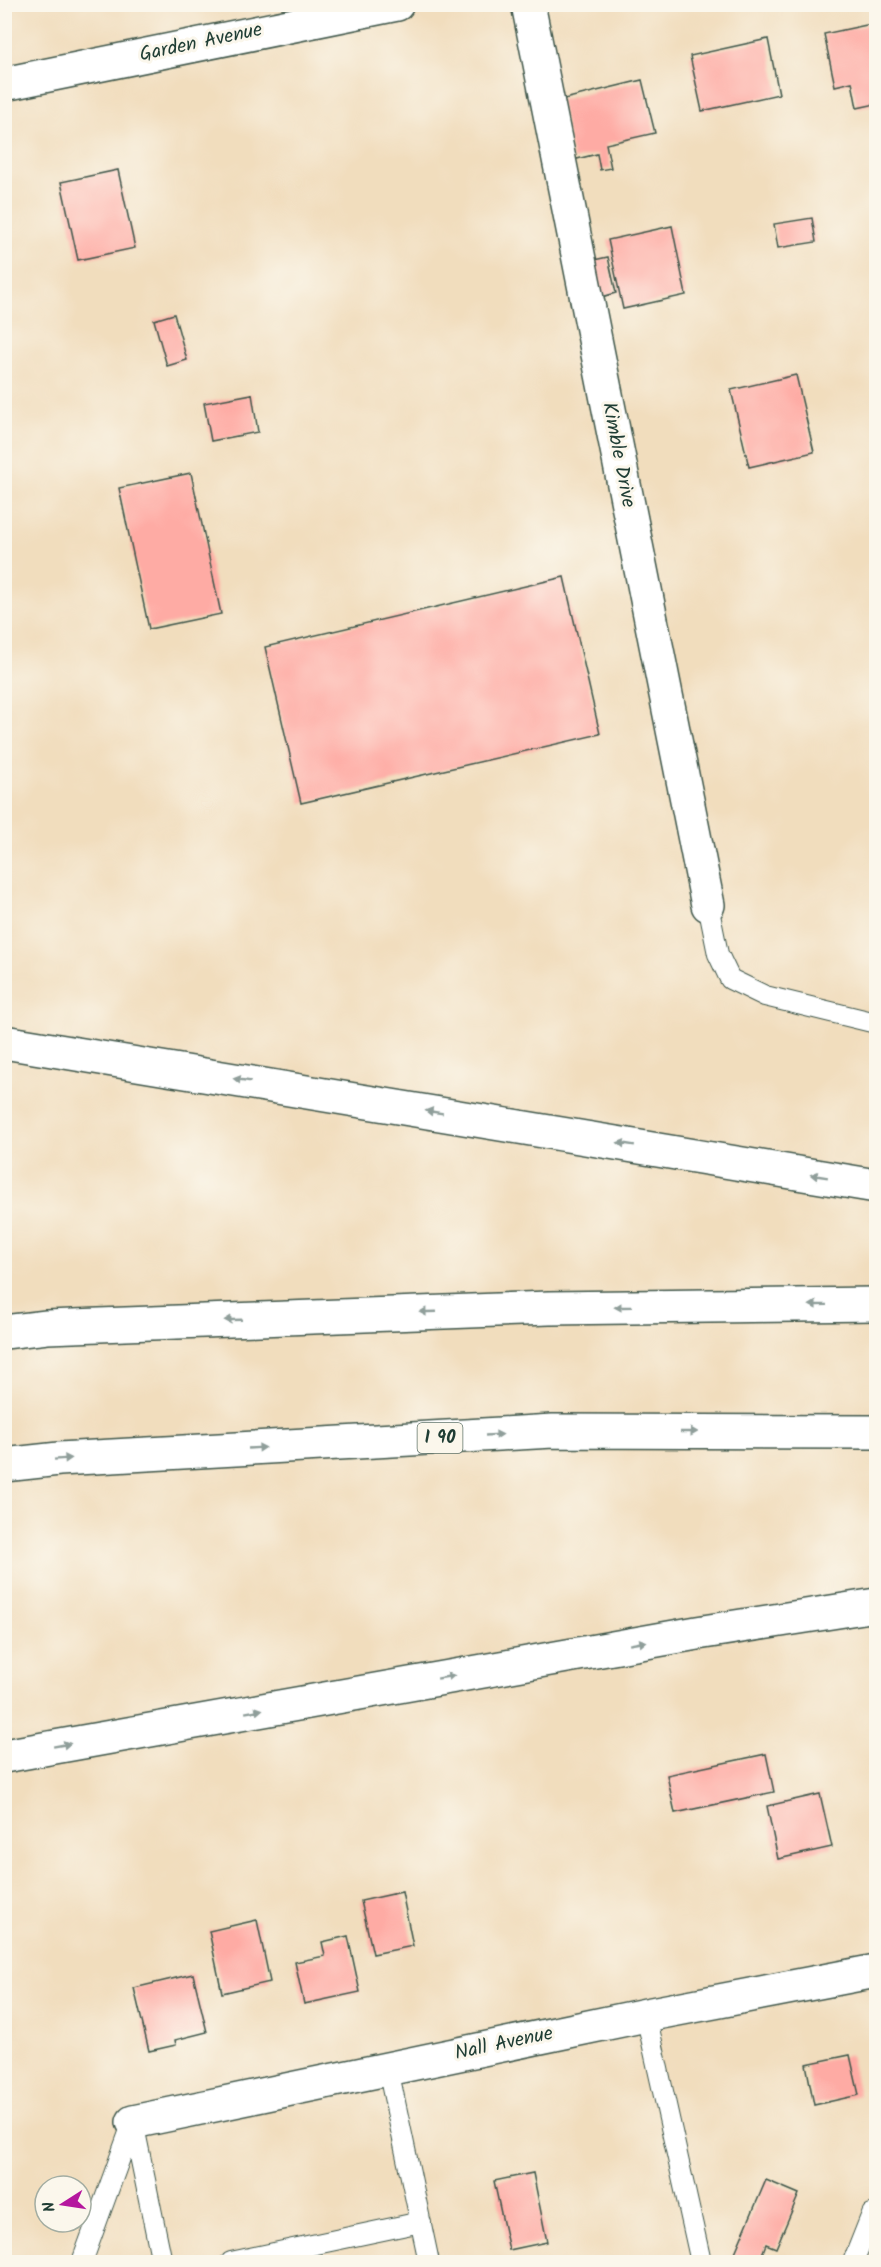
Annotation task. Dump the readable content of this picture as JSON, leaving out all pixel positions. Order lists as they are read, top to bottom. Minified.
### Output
{"streets":{"main road":["Garden Avenue","Kimble Drive","I 90","Nall Avenue"]},"north":"left"}
